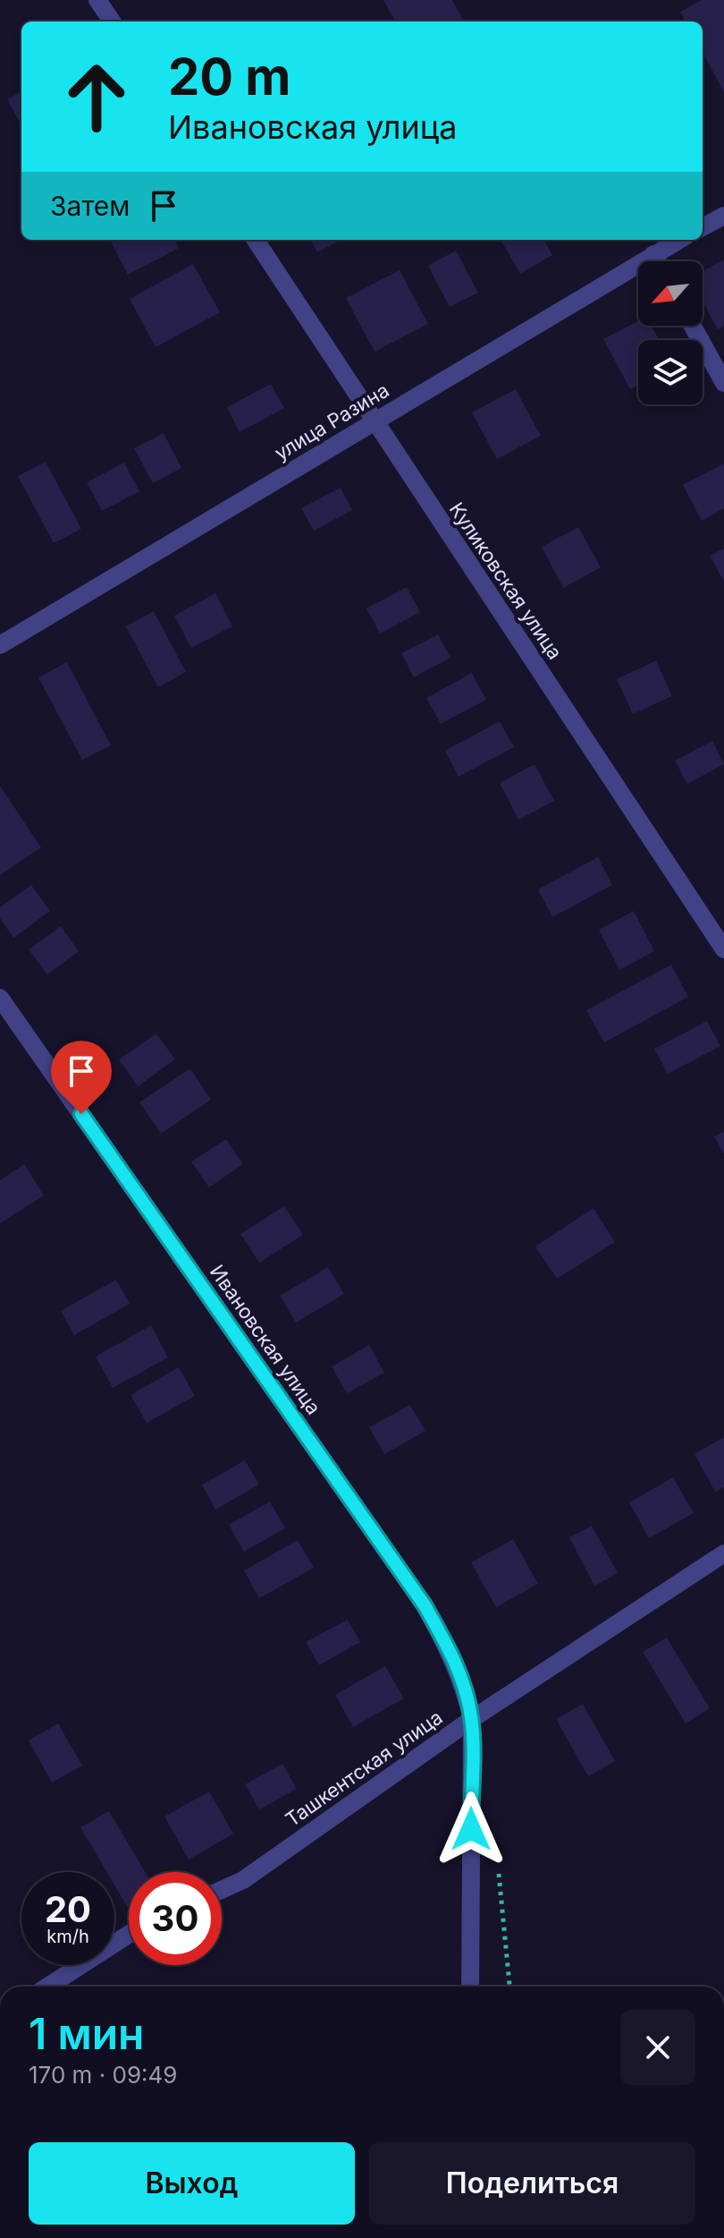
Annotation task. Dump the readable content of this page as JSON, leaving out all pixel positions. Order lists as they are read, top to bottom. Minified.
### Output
{"streets":{"street":["улица Разина","Куликовская улица","Ивановская улица","Ташкентская улица"]},"crossings":[["улица Разина","Куликовская улица"],["Ивановская улица","Ташкентская улица"]],"north":"bottom left","page":{"turn":["20 m","Ивановская улица"],"then":"Затем","speed":"20 km/h","limit":"30","heading":["1 мин","170 m · 09:49"],"buttons":["Выход","Поделиться"]}}
